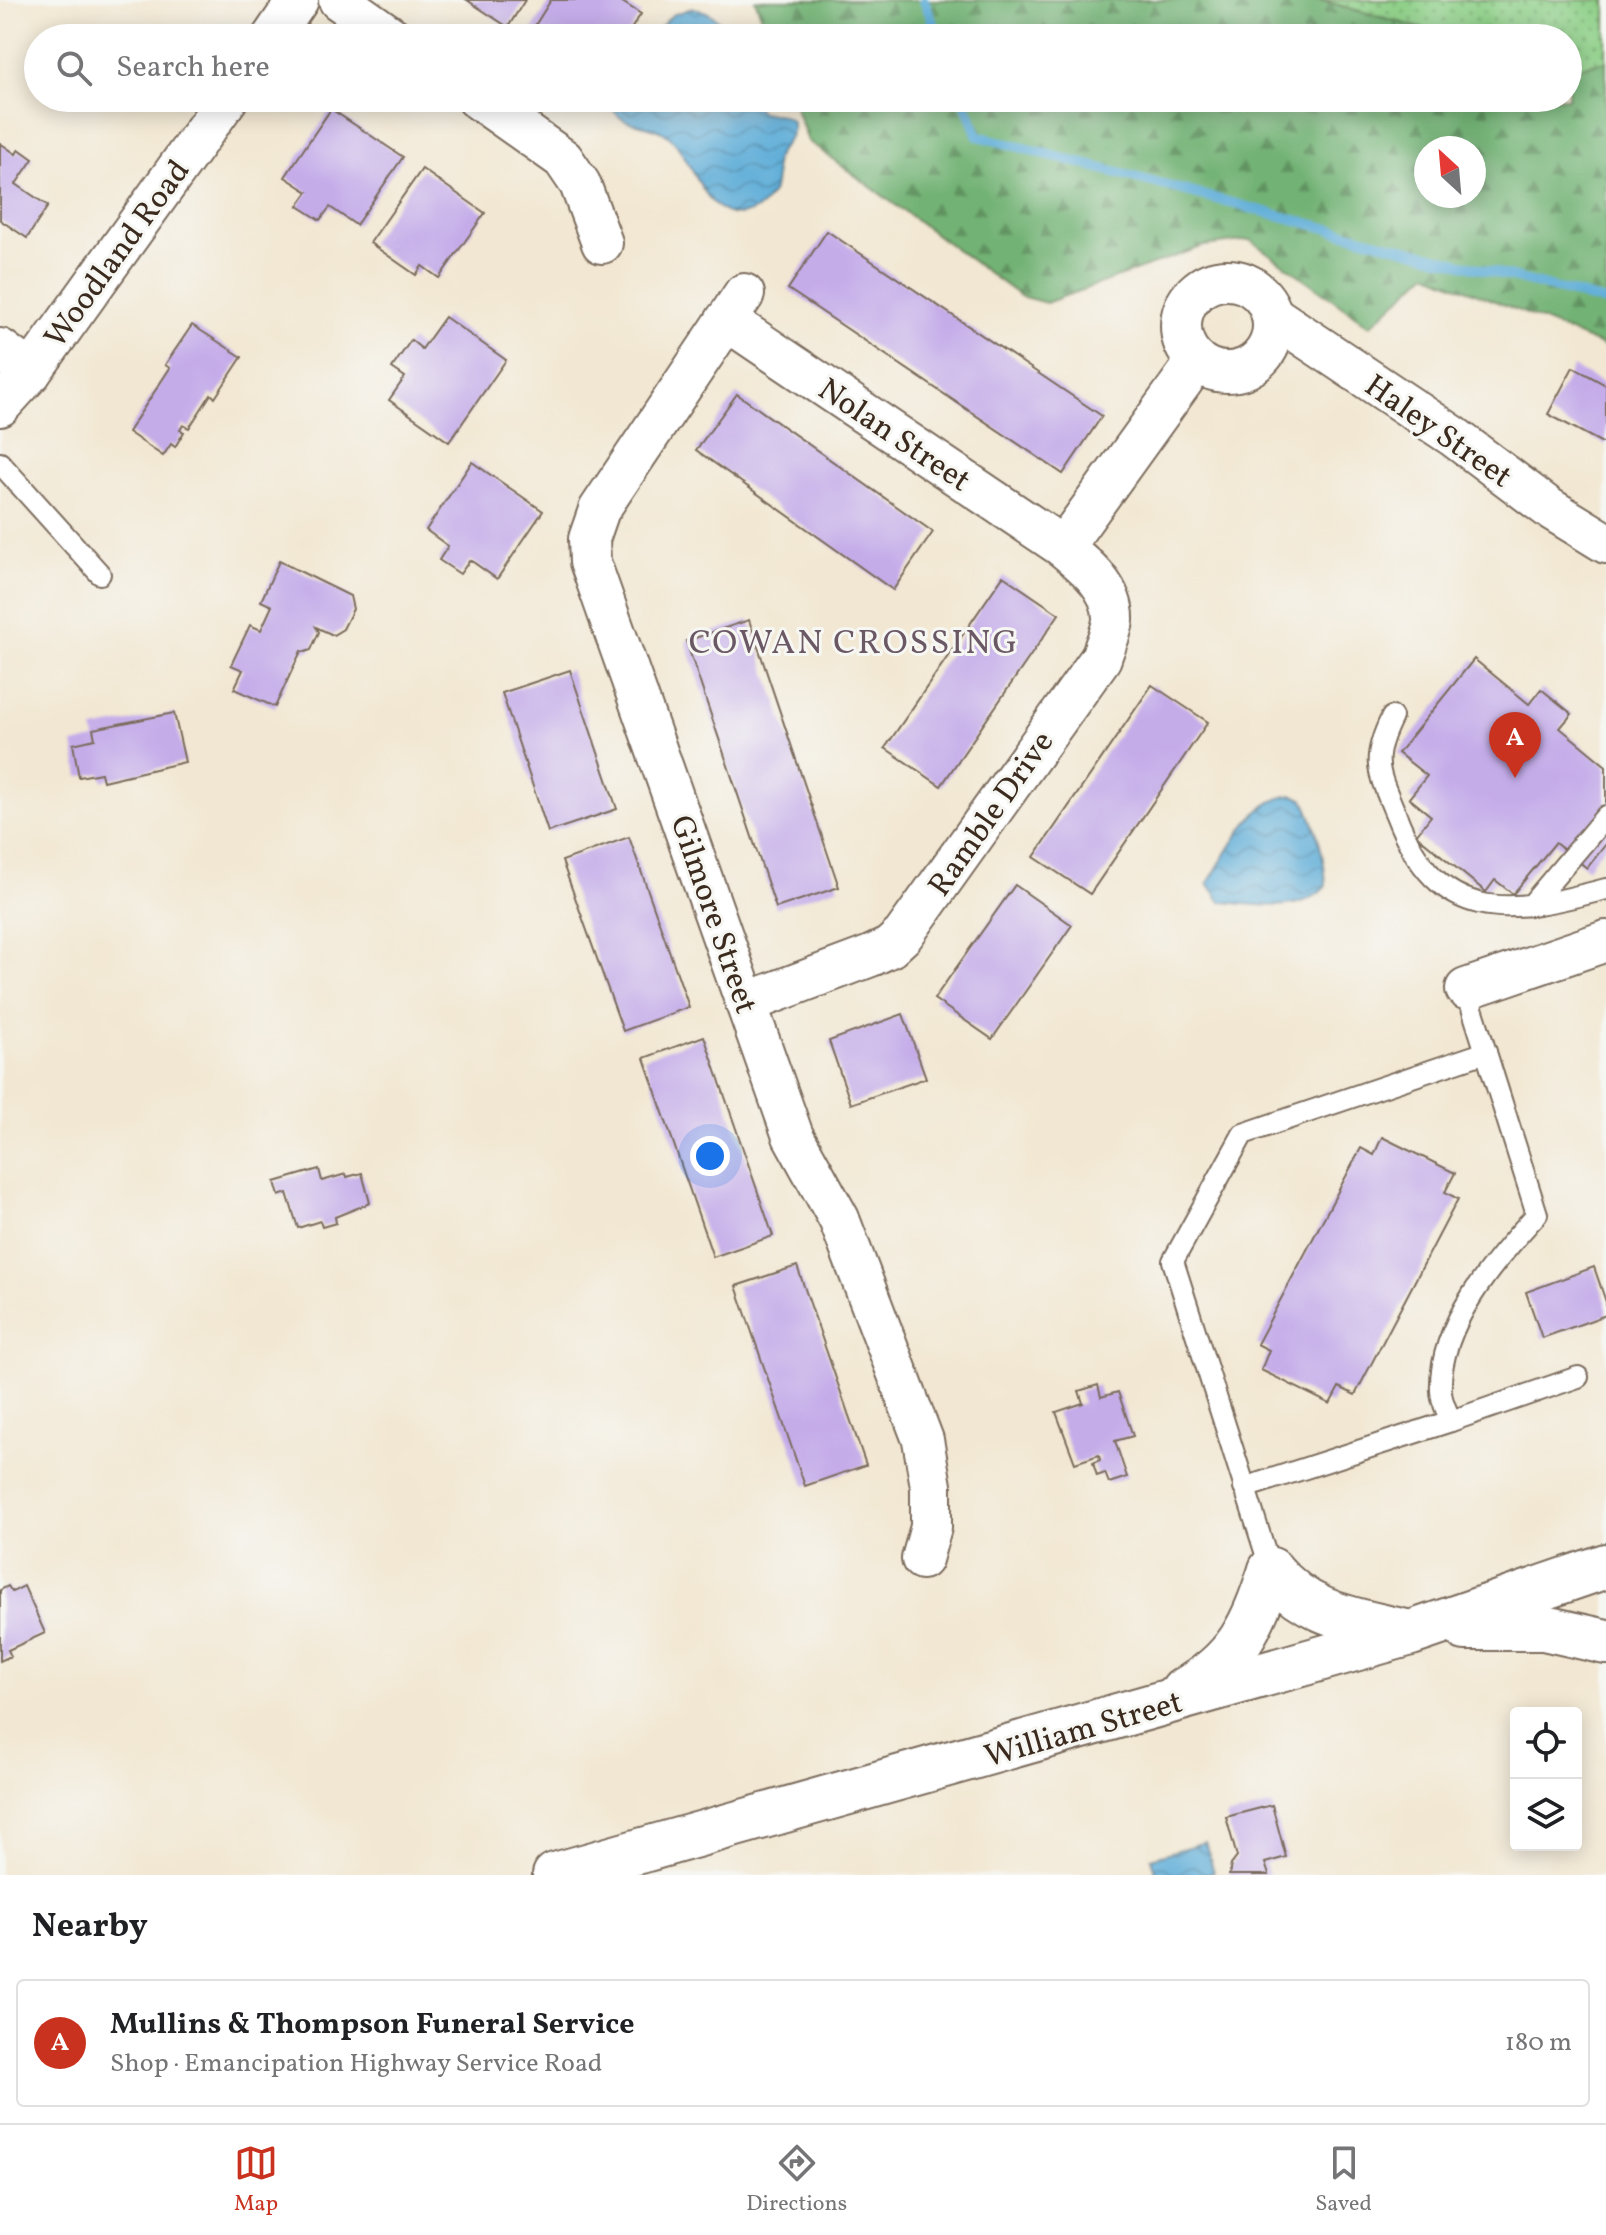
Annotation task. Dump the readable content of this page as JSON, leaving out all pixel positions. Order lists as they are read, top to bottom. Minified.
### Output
{"streets":{"highway":["William Street"],"street":["Woodland Road","Haley Street","Nolan Street","Ramble Drive","Gilmore Street"]},"crossings":[["Nolan Street","Ramble Drive"],["Nolan Street","Gilmore Street"],["Ramble Drive","Gilmore Street"]],"districts":["COWAN CROSSING"],"north":"top left","page":{"search":"Search here","pins":"A","heading":"Nearby","list":[{"mark":"A","name":"Mullins & Thompson Funeral Service","note":"Shop · Emancipation Highway Service Road","value":"180 m"}],"nav":["Map","Directions","Saved"]}}
